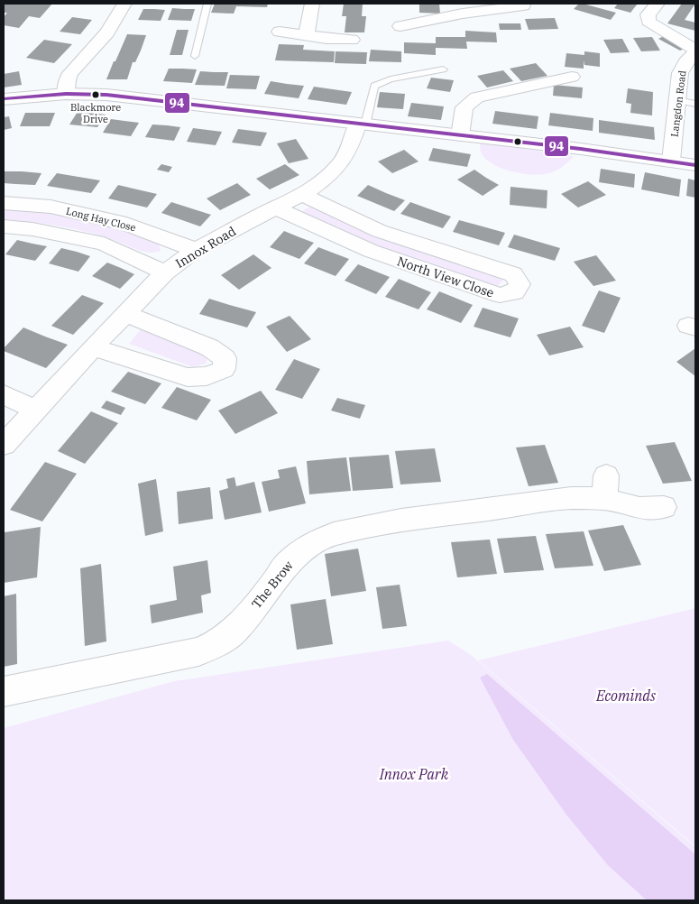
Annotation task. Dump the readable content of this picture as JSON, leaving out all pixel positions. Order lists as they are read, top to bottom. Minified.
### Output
{"streets":{"street":["Langdon Road","Long Hay Close","Innox Road","North View Close","The Brow"]},"crossings":[["Long Hay Close","Innox Road"],["Innox Road","North View Close"]],"parks":["Ecominds","Innox Park"],"places":["Blackmore Drive"],"lines":["transit line 94"]}
